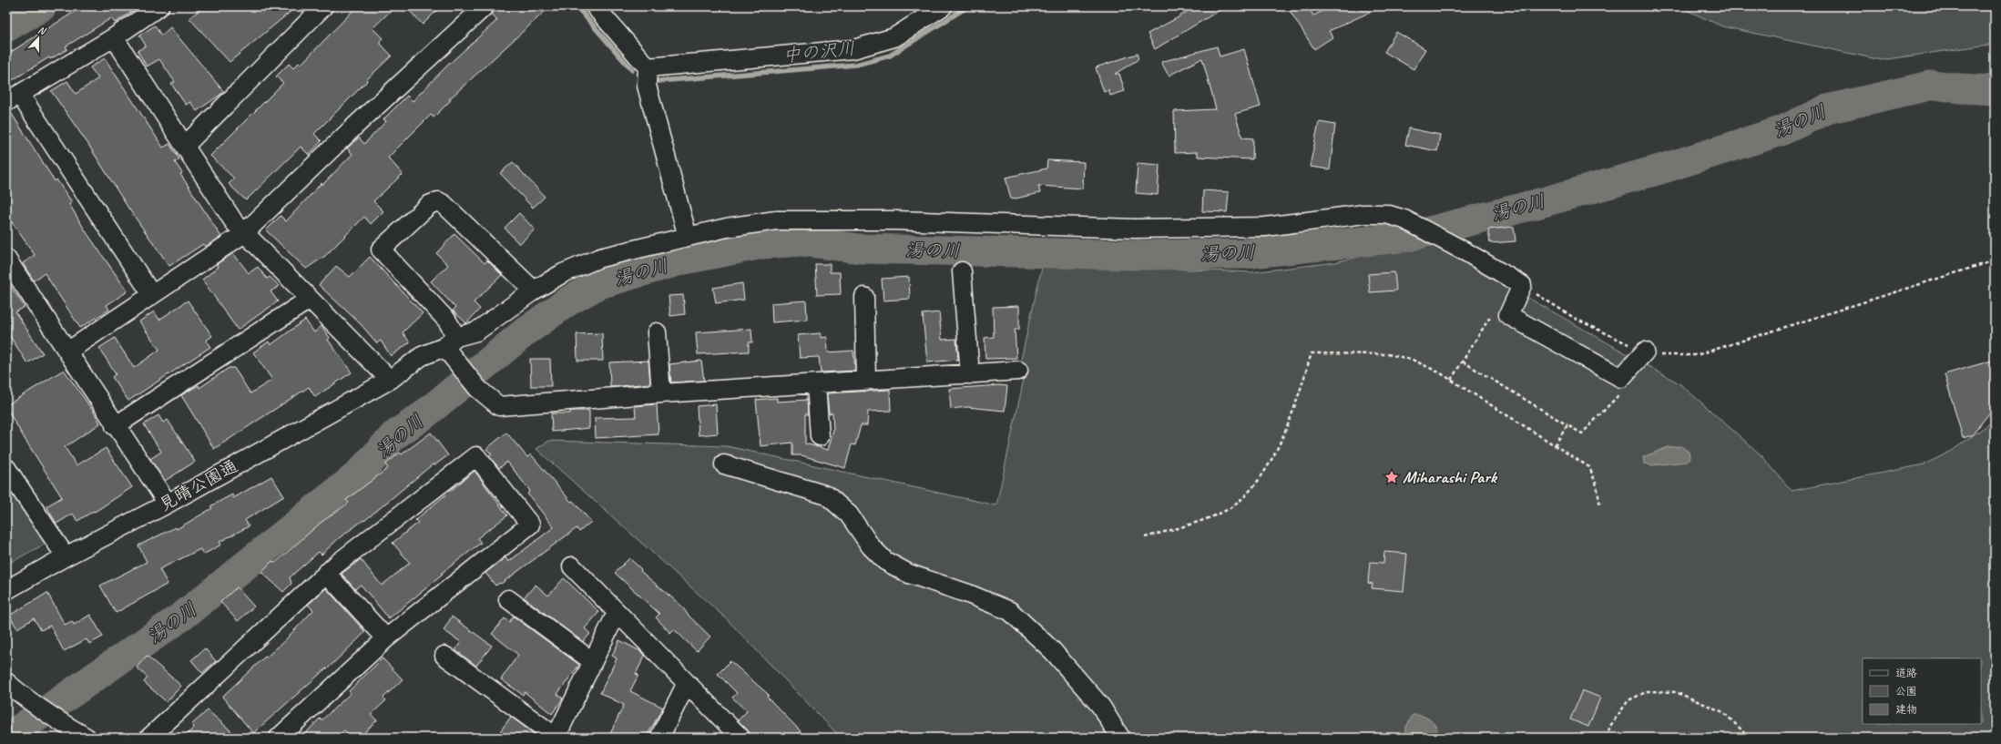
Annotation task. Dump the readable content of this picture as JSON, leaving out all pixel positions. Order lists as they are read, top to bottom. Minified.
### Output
{"streets":{"street":["見晴公園通"]},"water":["中の沢川","湯の川"],"places":{"place":["Miharashi Park"]},"legend":["道路","公園","建物"],"north":"top"}
